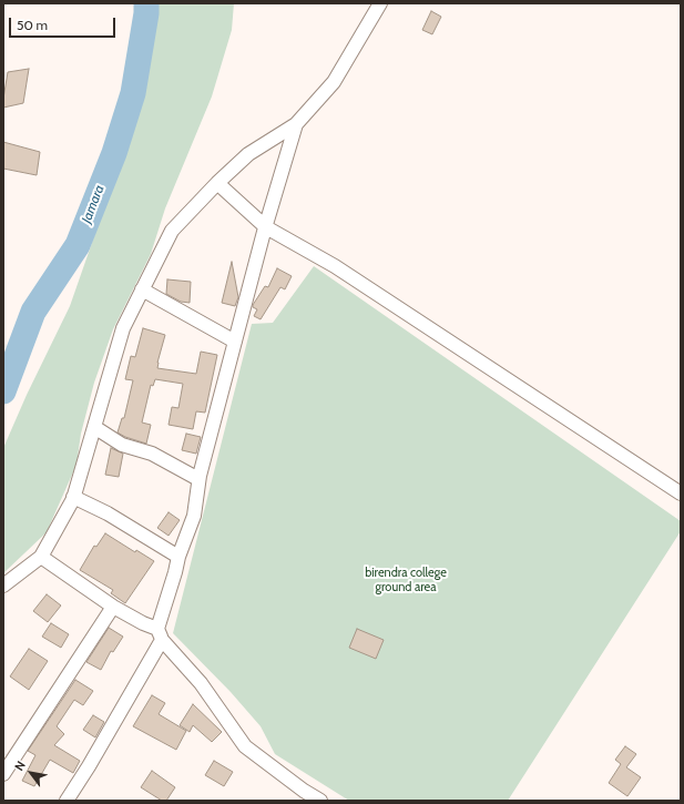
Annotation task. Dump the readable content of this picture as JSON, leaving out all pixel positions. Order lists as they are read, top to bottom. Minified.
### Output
{"water":["Jamara"],"parks":["birendra college ground area"],"scale_bar":"50 m","north":"top left"}
